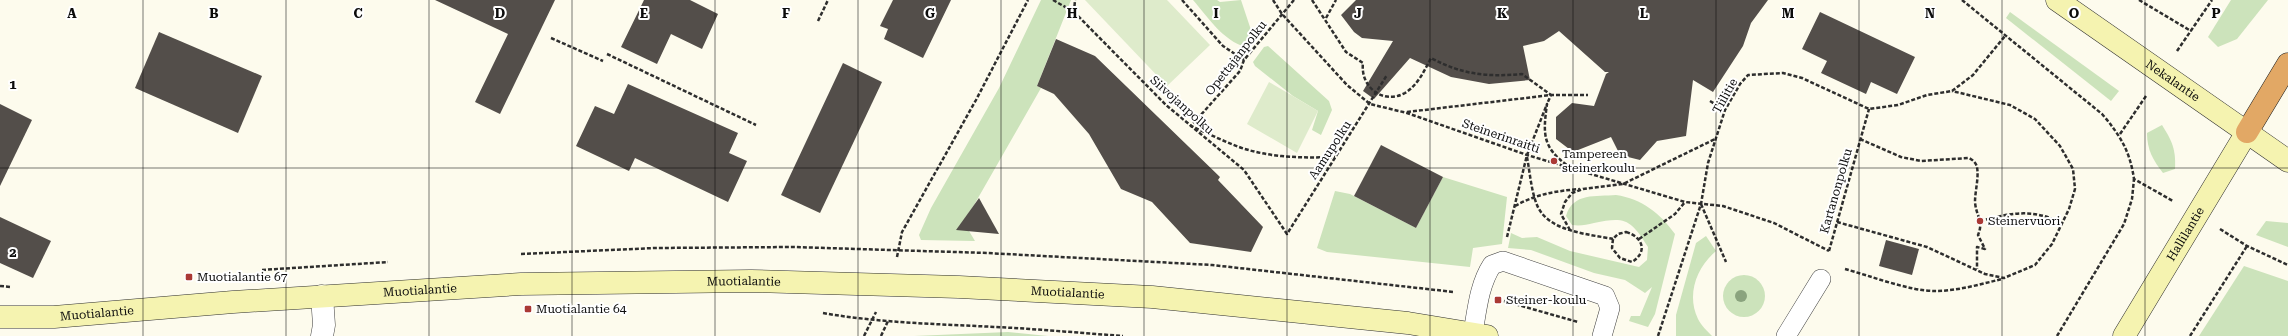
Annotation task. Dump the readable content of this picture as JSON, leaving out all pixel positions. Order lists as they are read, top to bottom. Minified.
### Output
{"streets":{"street":["Nekalantie","Hallilantie","Muotialantie"],"path":["Opettajanpolku","Tiilitie","Siivojanpolku","Steinerinraitti","Aamupolku","Kartanonpolku"]},"crossings":[["Opettajanpolku","Siivojanpolku"],["Opettajanpolku","Steinerinraitti"],["Nekalantie","Hallilantie"],["Tiilitie","Steinerinraitti"],["Tiilitie","Kartanonpolku"],["Siivojanpolku","Aamupolku"],["Steinerinraitti","Aamupolku"],["Steinerinraitti","Kartanonpolku"]],"places":{"other":["Tampereen steinerkoulu","Steinervuori"],"transit":["Muotialantie 67","Steiner-koulu","Muotialantie 64"]},"grid":{"columns":["A","B","C","D","E","F","G","H","I","J","K","L","M","N","O","P"],"rows":["1","2"]}}
